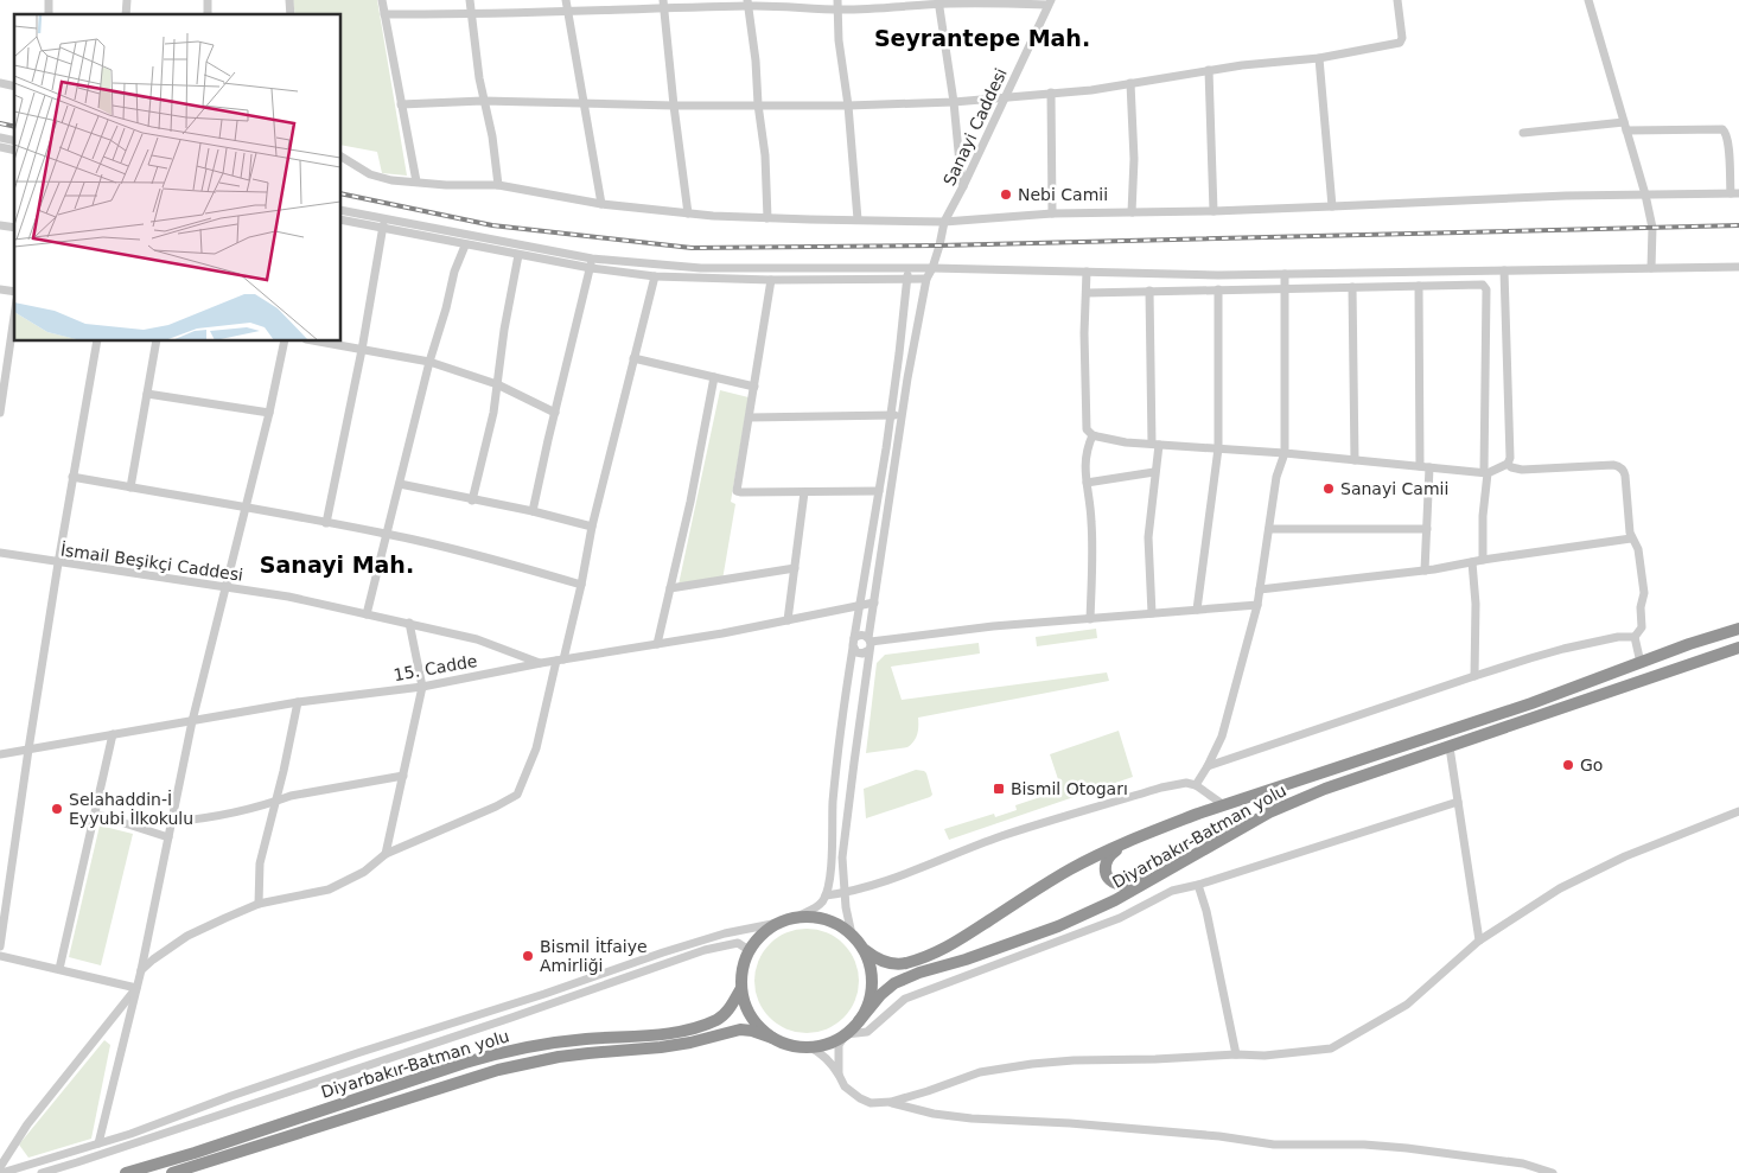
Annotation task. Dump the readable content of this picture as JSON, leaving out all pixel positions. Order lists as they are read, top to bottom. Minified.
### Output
{"streets":{"highway":["Diyarbakır-Batman yolu"],"street":["Sanayi Caddesi","İsmail Beşikçi Caddesi","15. Cadde"]},"crossings":[["Sanayi Caddesi","15. Cadde"],["Sanayi Caddesi","Diyarbakır-Batman yolu"],["İsmail Beşikçi Caddesi","15. Cadde"]],"districts":["Seyrantepe Mah.","Sanayi Mah."],"places":{"other":["Nebi Camii","Sanayi Camii","Go","Selahaddin-İ Eyyubi İlkokulu","Bismil İtfaiye Amirliği"],"transit":["Bismil Otogarı"]}}
